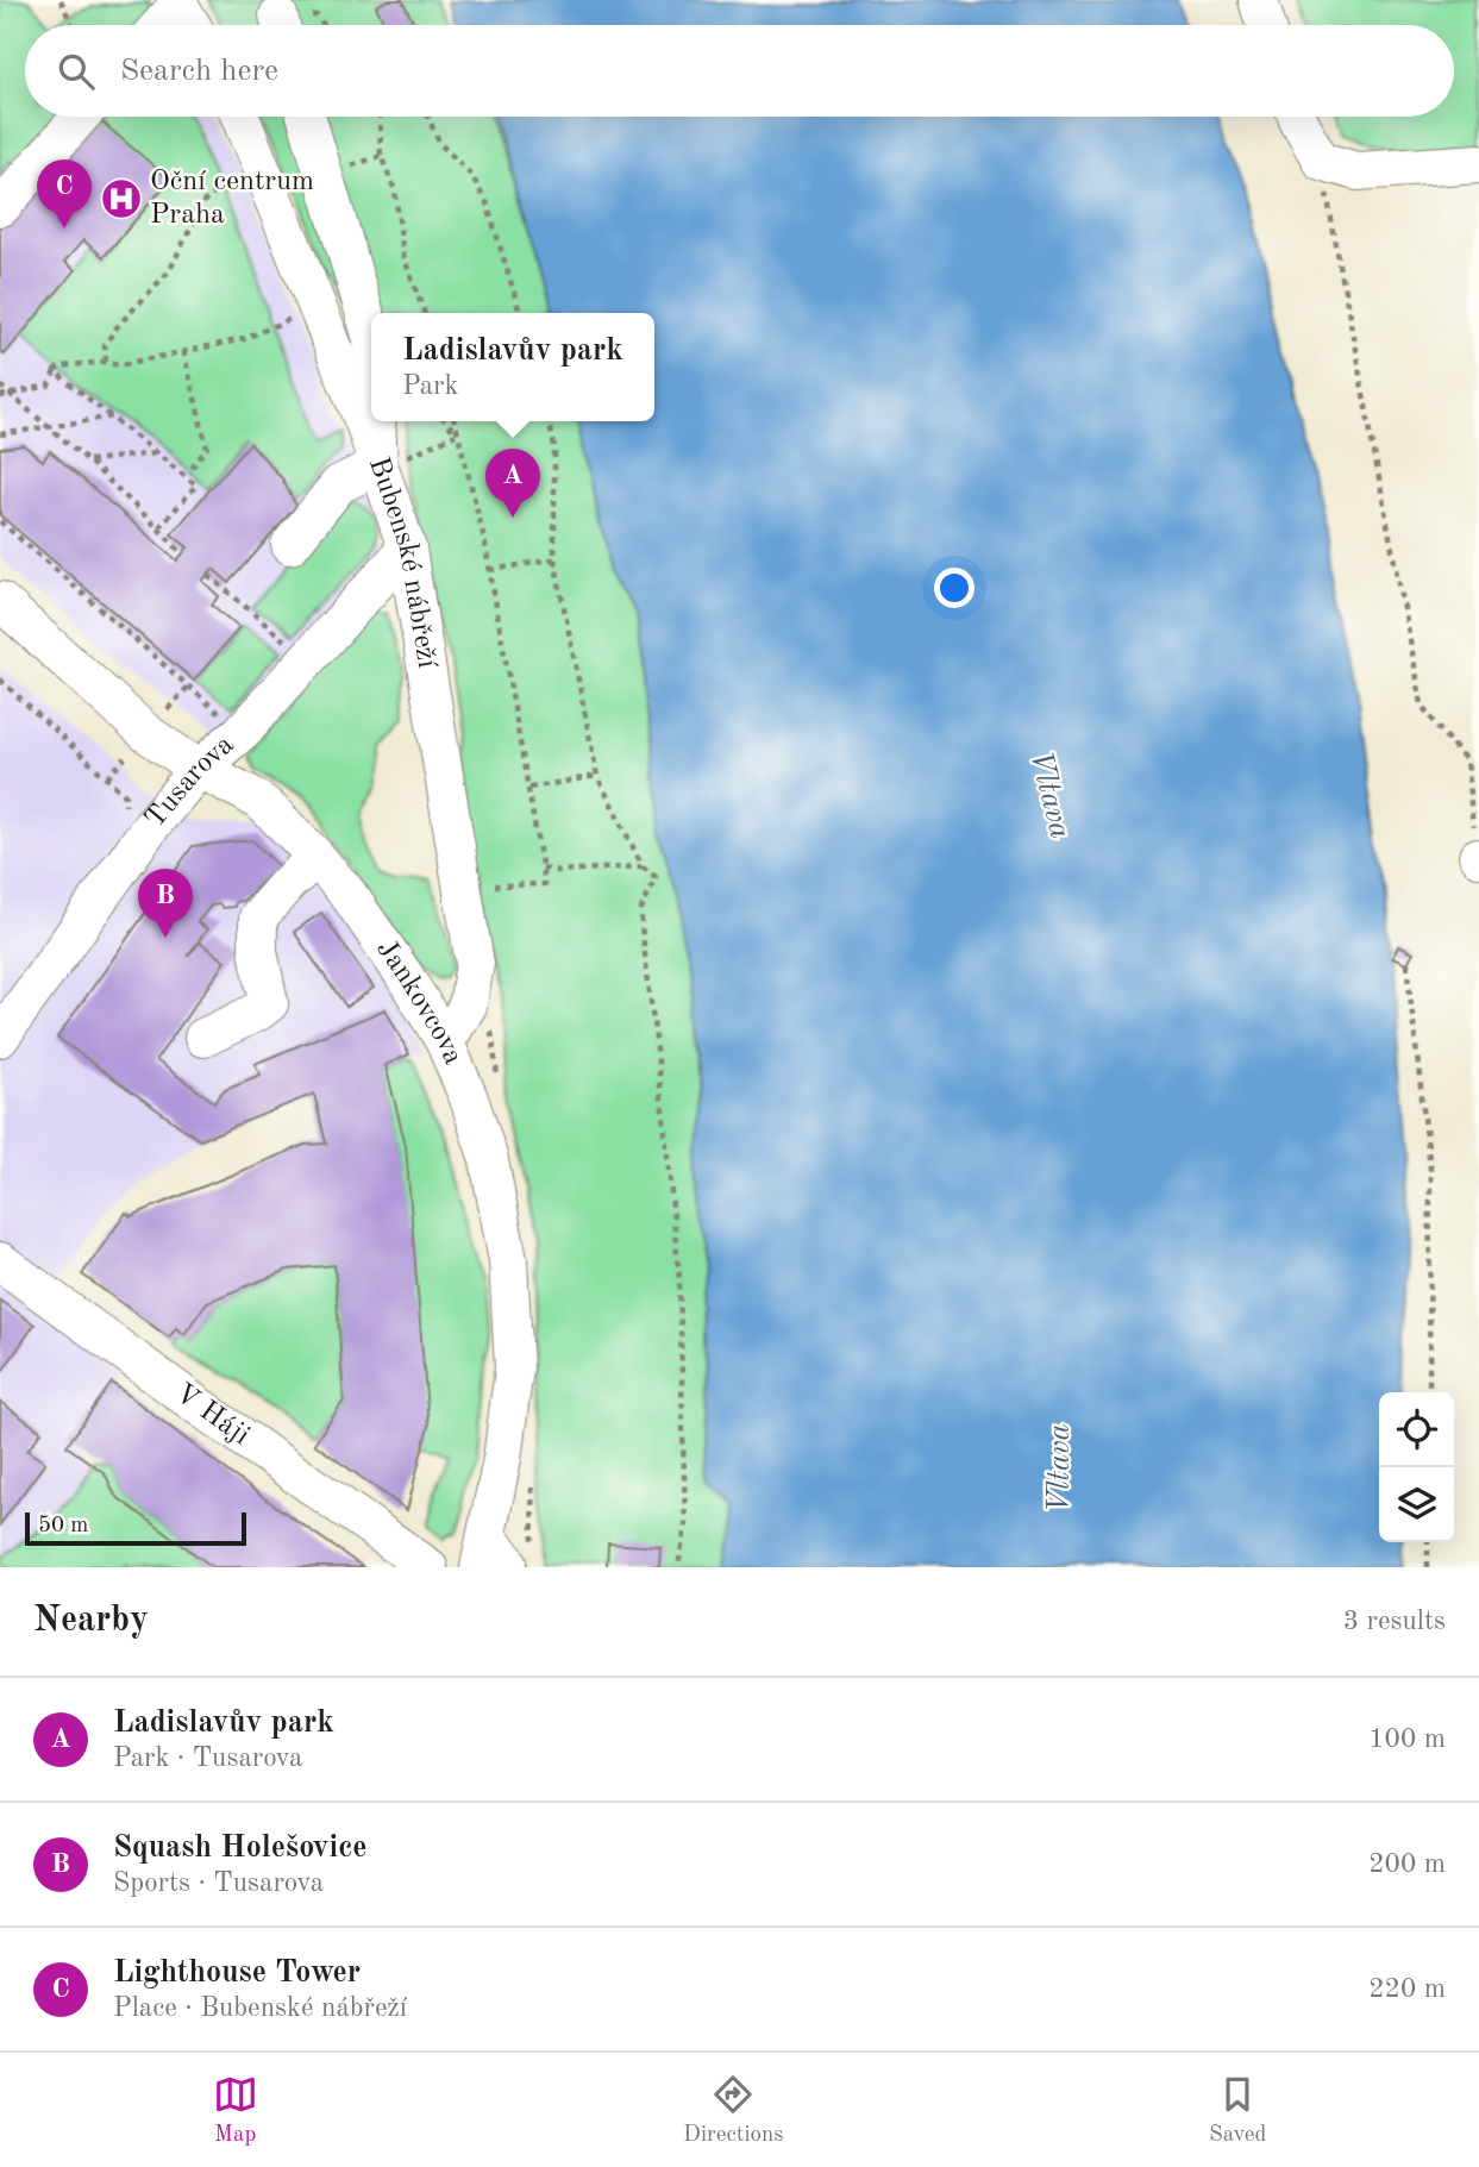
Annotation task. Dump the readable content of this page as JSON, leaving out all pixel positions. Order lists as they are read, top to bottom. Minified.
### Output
{"streets":{"street":["Bubenské nábřeží","Tusarova","Jankovcova","V Háji"]},"crossings":[["Bubenské nábřeží","Tusarova"],["Bubenské nábřeží","Jankovcova"],["Tusarova","Jankovcova"]],"water":["Vltava"],"places":{"hospital":["Oční centrum Praha"]},"scale_bar":"50 m","page":{"search":"Search here","pins":["C","A","B"],"popup":["Ladislavův park","Park"],"scale":"50 m","heading":["Nearby","3 results"],"list":[{"mark":"A","name":"Ladislavův park","note":"Park · Tusarova","value":"100 m"},{"mark":"B","name":"Squash Holešovice","note":"Sports · Tusarova","value":"200 m"},{"mark":"C","name":"Lighthouse Tower","note":"Place · Bubenské nábřeží","value":"220 m"}],"nav":["Map","Directions","Saved"]}}
